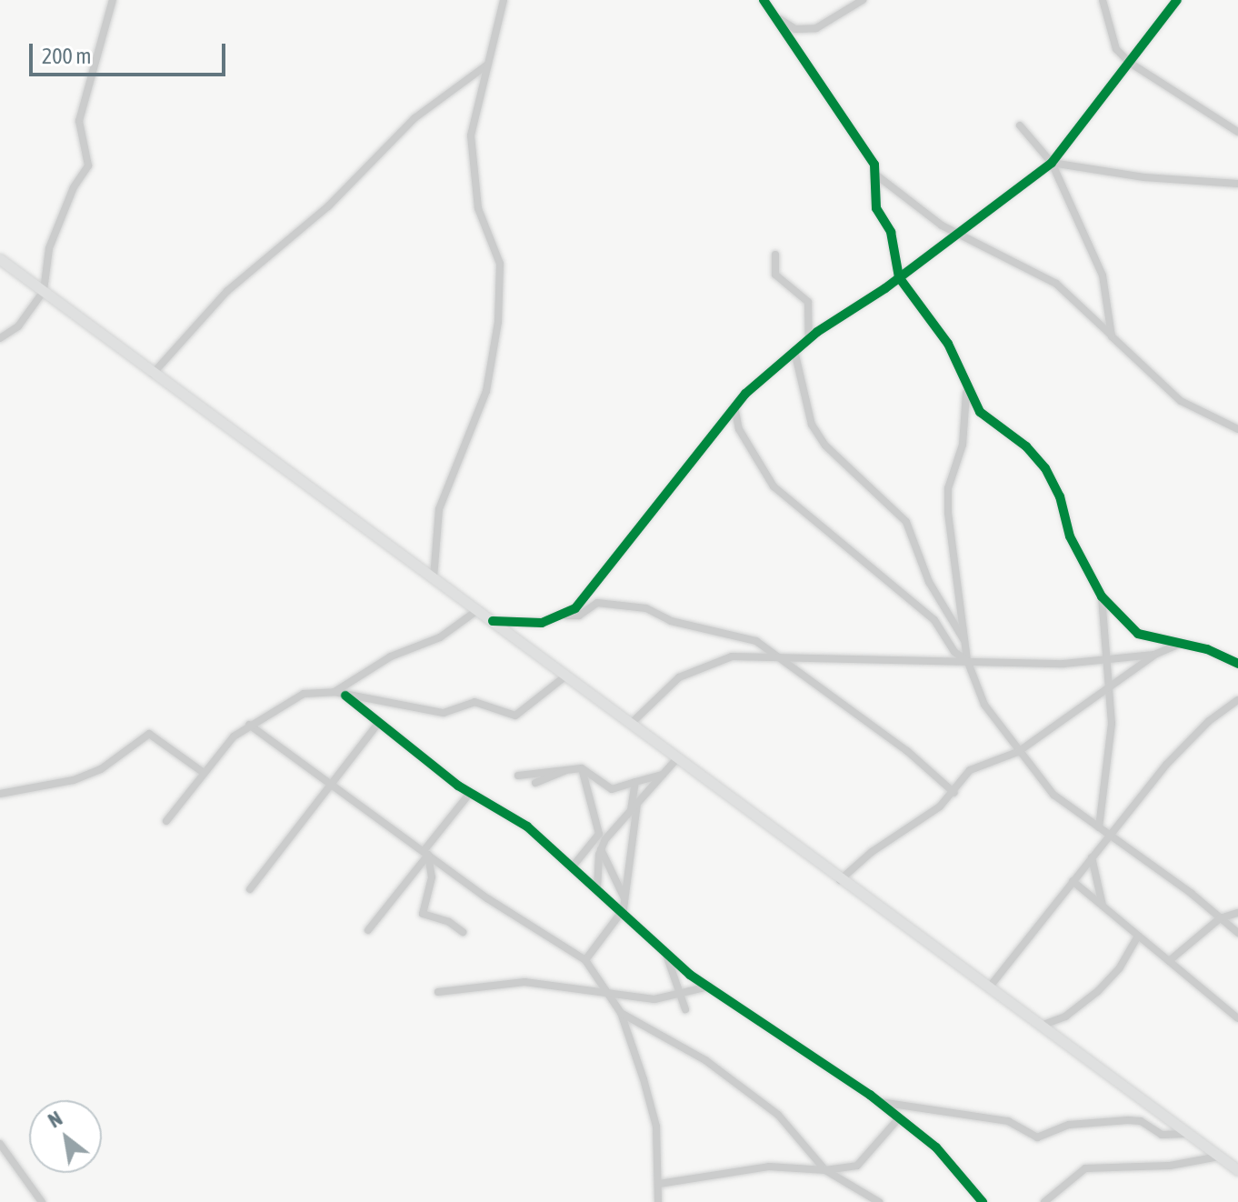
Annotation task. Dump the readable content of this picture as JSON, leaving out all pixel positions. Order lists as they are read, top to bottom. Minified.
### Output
{"scale_bar":"200 m","north":"top left"}
